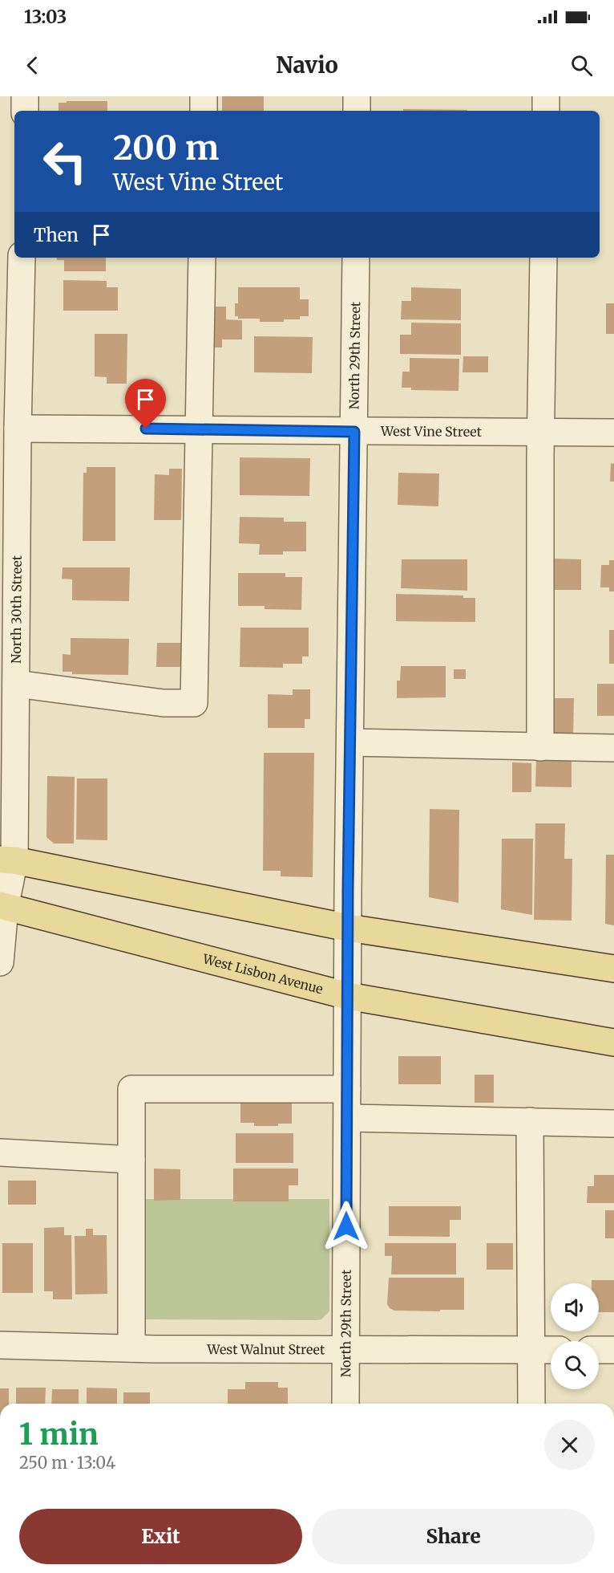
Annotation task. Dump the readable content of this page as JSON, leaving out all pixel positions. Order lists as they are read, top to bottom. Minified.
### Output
{"streets":{"main road":["West Lisbon Avenue"],"street":["North 29th Street","West Vine Street","North 30th Street","West Walnut Street"]},"crossings":[["North 29th Street","West Vine Street"],["North 29th Street","West Lisbon Avenue"],["North 29th Street","West Walnut Street"],["West Vine Street","North 30th Street"],["North 30th Street","West Lisbon Avenue"]],"page":{"status":"13:03","header":"Navio","turn":["200 m","West Vine Street"],"then":"Then","heading":["1 min","250 m · 13:04"],"buttons":["Exit","Share"]}}
